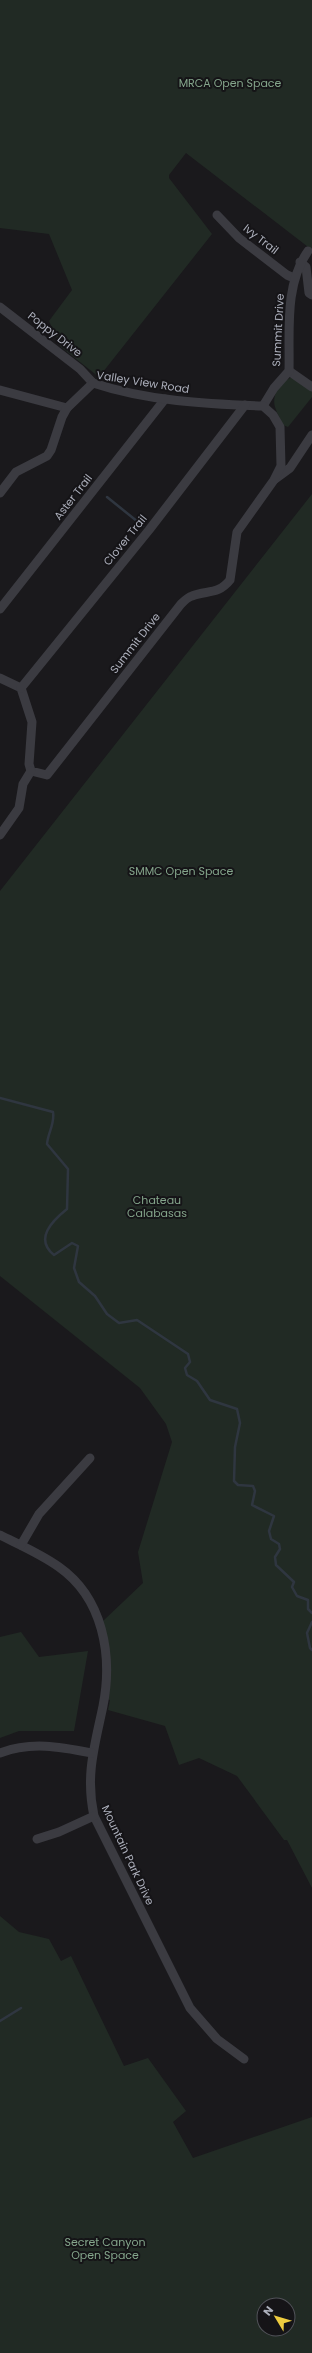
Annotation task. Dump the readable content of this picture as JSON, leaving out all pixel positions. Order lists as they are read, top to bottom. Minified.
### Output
{"streets":{"street":["Ivy Trail","Summit Drive","Poppy Drive","Valley View Road","Aster Trail","Clover Trail","Mountain Park Drive"]},"crossings":[["Ivy Trail","Summit Drive"],["Summit Drive","Valley View Road"],["Poppy Drive","Valley View Road"],["Valley View Road","Aster Trail"],["Valley View Road","Clover Trail"]],"parks":["MRCA Open Space","SMMC Open Space","Chateau Calabasas","Secret Canyon Open Space"],"north":"top left"}
